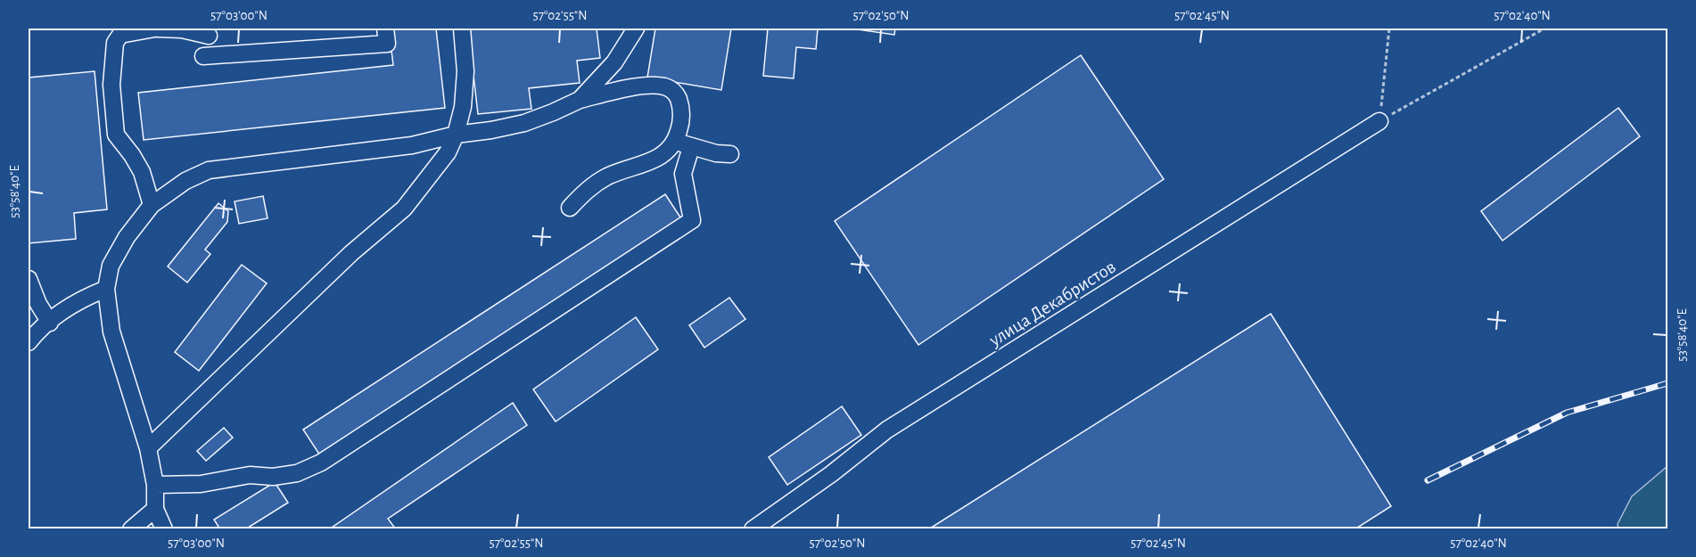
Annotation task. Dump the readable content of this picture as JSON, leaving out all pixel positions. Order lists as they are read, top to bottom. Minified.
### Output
{"streets":{"street":["улица Декабристов"]},"coordinates":["57°03'00\"N","57°02'55\"N","57°02'50\"N","57°02'45\"N","57°02'40\"N","53°58'40\"E"]}
